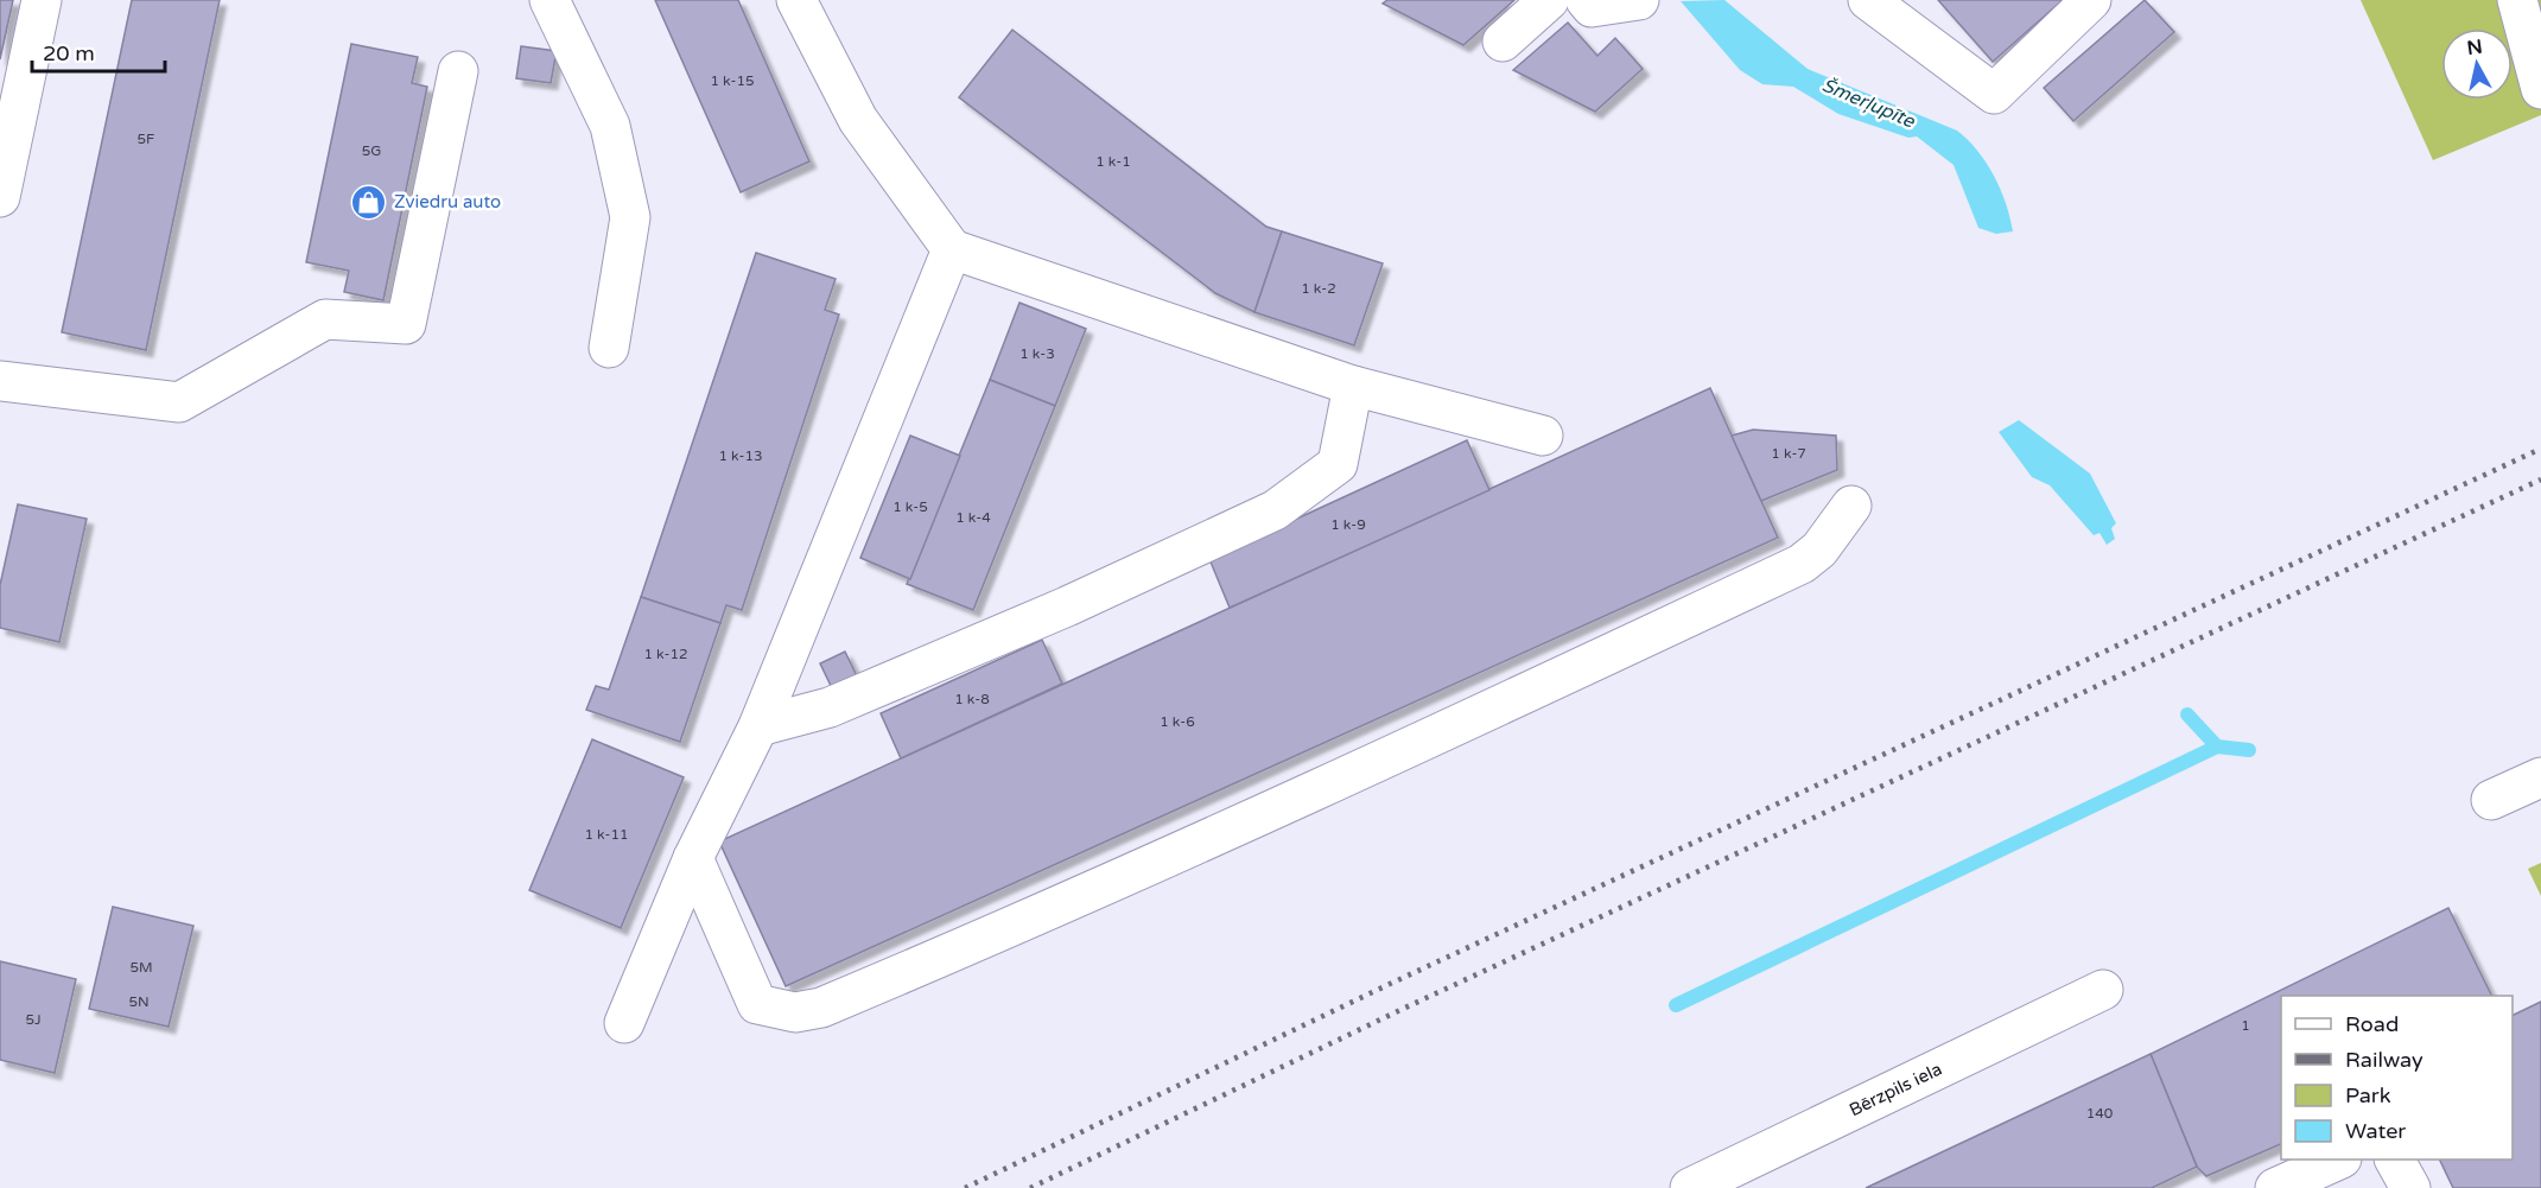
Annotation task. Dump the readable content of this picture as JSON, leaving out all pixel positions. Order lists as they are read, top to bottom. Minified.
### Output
{"streets":{"street":["Bērzpils iela"]},"water":["Šmerļupīte"],"places":{"shop":["Zviedru auto"]},"house_numbers":["1 k-15","5F","5G","1 k-1","1 k-2","1 k-3","1 k-7","1 k-13","1 k-5","1 k-4","1 k-9","1 k-12","1 k-8","1 k-6","1 k-11","5M","5N","5J","1","140"],"legend":["Road","Railway","Park","Water"],"scale_bar":"20 m","north":"top"}
